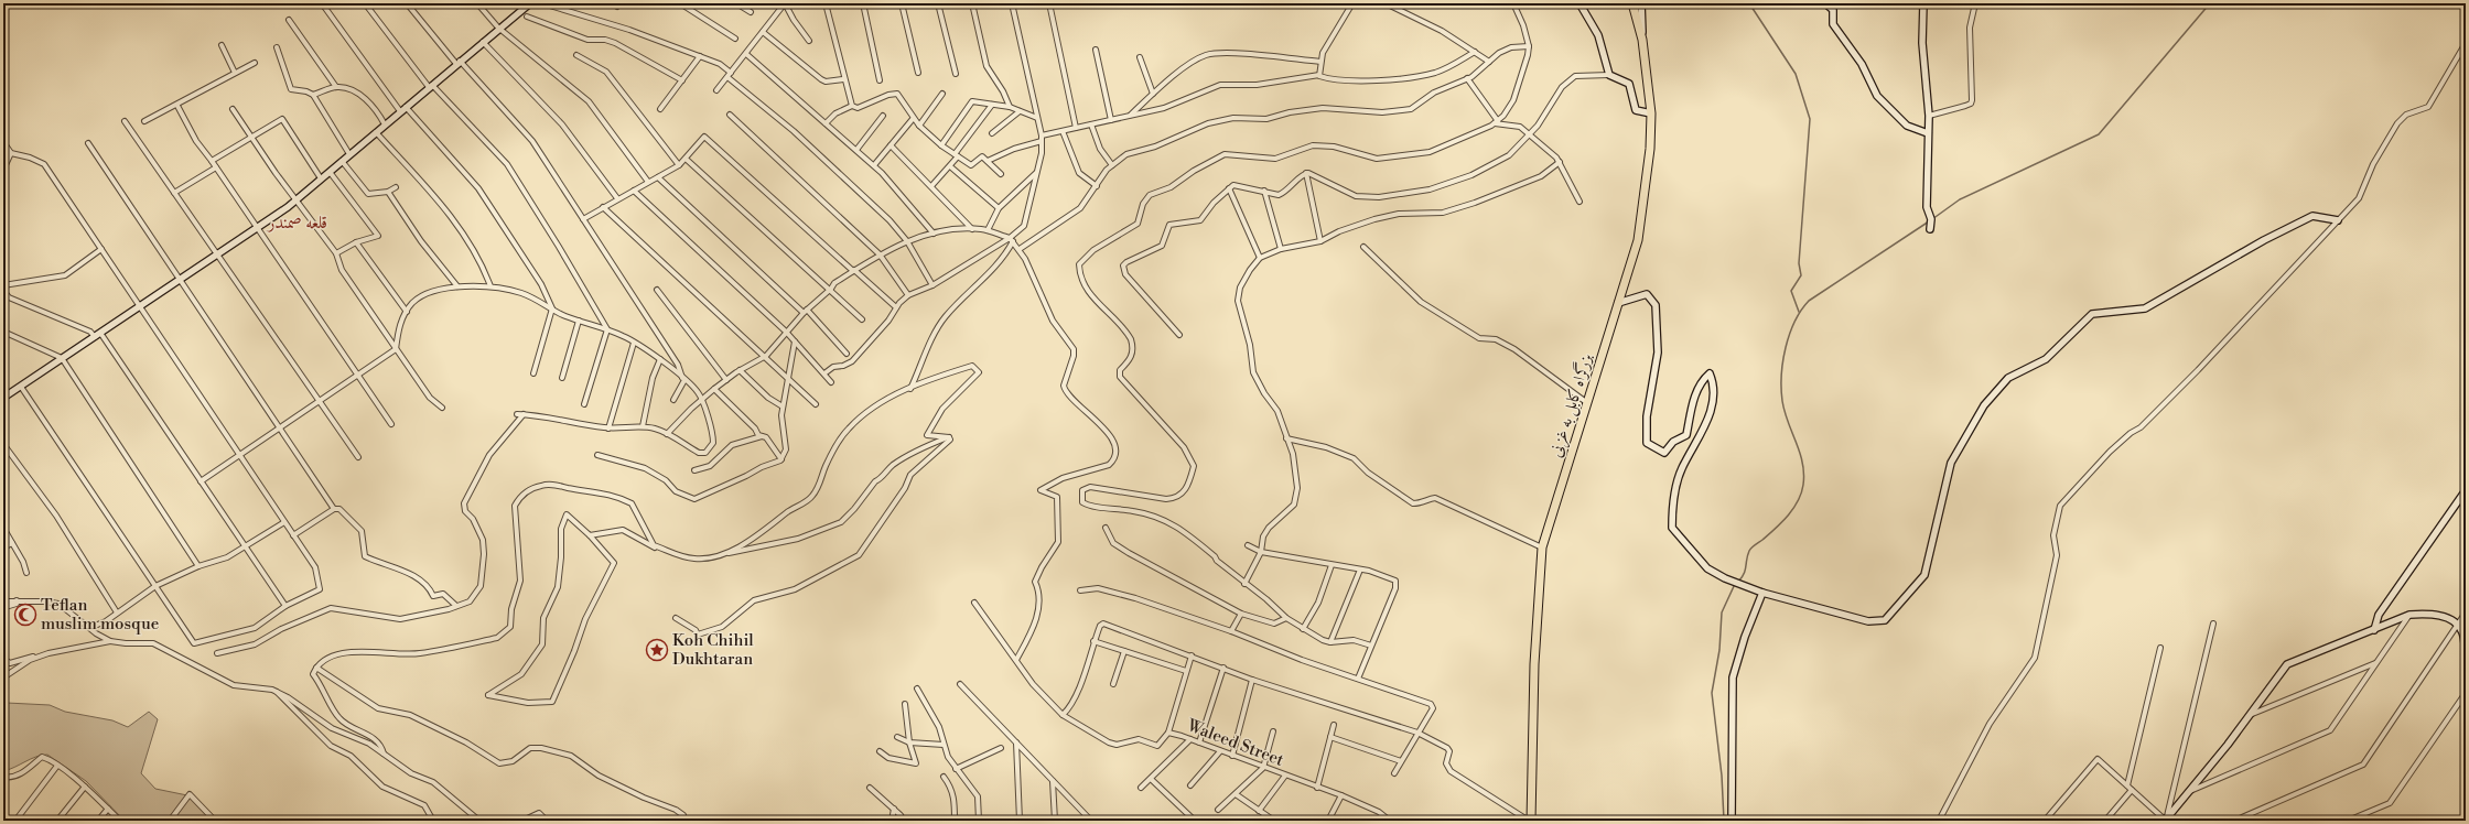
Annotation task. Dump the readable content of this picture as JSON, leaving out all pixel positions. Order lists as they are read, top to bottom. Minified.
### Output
{"streets":{"highway":["بزرگراه کابل به غزنی"],"street":["Waleed Street"]},"districts":["قلعه صمندر"],"places":{"mosque":["Teflan muslim mosque"],"place":["Koh Chihil Dukhtaran"]}}
